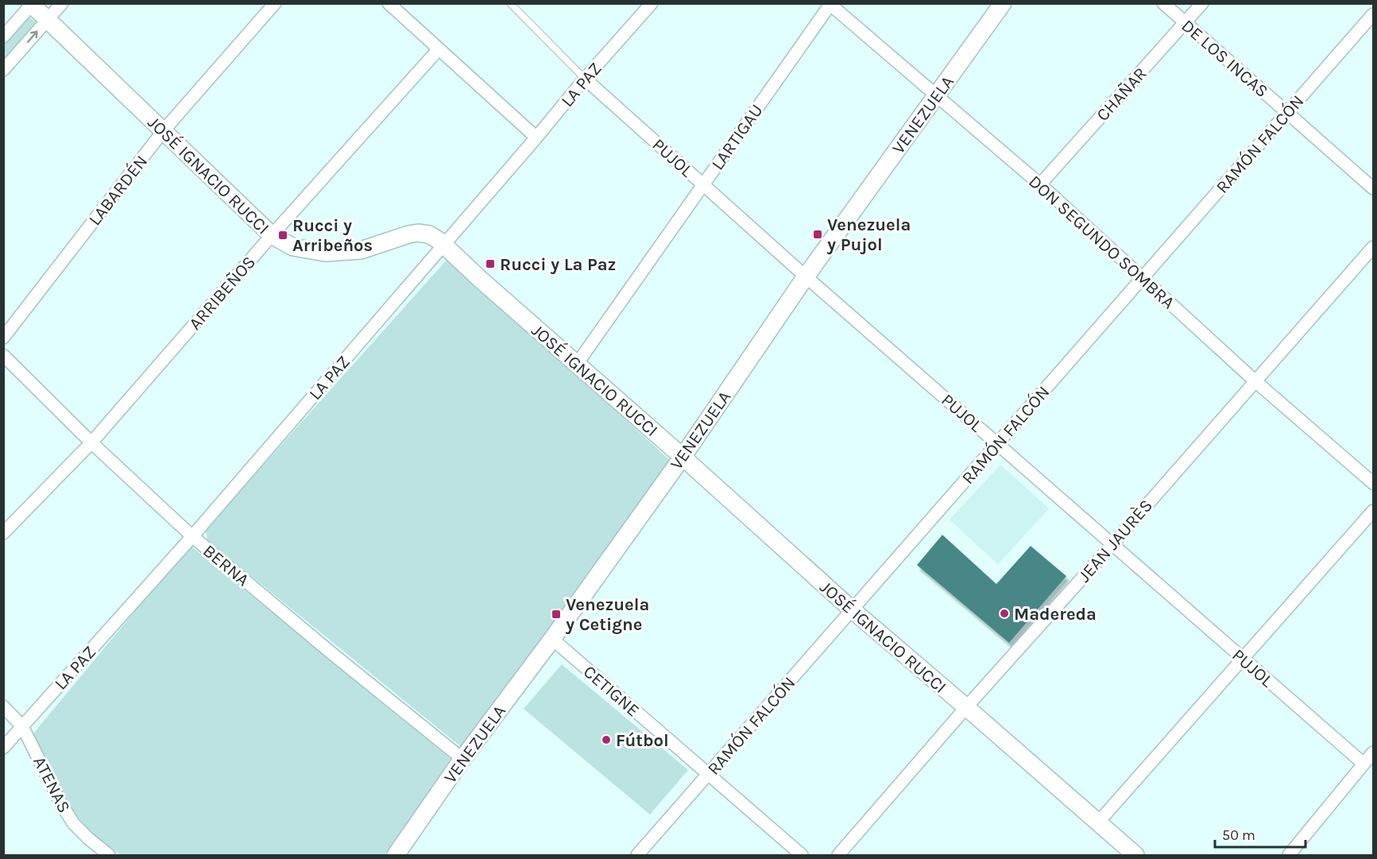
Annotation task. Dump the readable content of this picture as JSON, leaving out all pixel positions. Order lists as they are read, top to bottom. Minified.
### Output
{"streets":{"street":["DE LOS INCAS","LA PAZ","CHAÑAR","VENEZUELA","LARTIGAU","RAMÓN FALCÓN","PUJOL","JOSÉ IGNACIO RUCCI","LABARDÉN","DON SEGUNDO SOMBRA","ARRIBEÑOS","JEAN JAURÈS","BERNA","CETIGNE","ATENAS"]},"crossings":[["DE LOS INCAS","CHAÑAR"],["DE LOS INCAS","RAMÓN FALCÓN"],["LA PAZ","PUJOL"],["LA PAZ","JOSÉ IGNACIO RUCCI"],["LA PAZ","BERNA"],["LA PAZ","ATENAS"],["CHAÑAR","DON SEGUNDO SOMBRA"],["VENEZUELA","PUJOL"],["VENEZUELA","JOSÉ IGNACIO RUCCI"],["VENEZUELA","DON SEGUNDO SOMBRA"],["VENEZUELA","BERNA"],["VENEZUELA","CETIGNE"],["LARTIGAU","PUJOL"],["LARTIGAU","JOSÉ IGNACIO RUCCI"],["LARTIGAU","DON SEGUNDO SOMBRA"],["RAMÓN FALCÓN","PUJOL"],["RAMÓN FALCÓN","JOSÉ IGNACIO RUCCI"],["RAMÓN FALCÓN","DON SEGUNDO SOMBRA"],["RAMÓN FALCÓN","CETIGNE"],["PUJOL","JEAN JAURÈS"],["JOSÉ IGNACIO RUCCI","LABARDÉN"],["JOSÉ IGNACIO RUCCI","ARRIBEÑOS"],["JOSÉ IGNACIO RUCCI","JEAN JAURÈS"],["DON SEGUNDO SOMBRA","JEAN JAURÈS"],["ARRIBEÑOS","BERNA"]],"places":{"transit":["Venezuela y Pujol","Rucci y Arribeños","Rucci y La Paz","Venezuela y Cetigne"],"other":["Madereda","Fútbol"]},"scale_bar":"50 m"}
